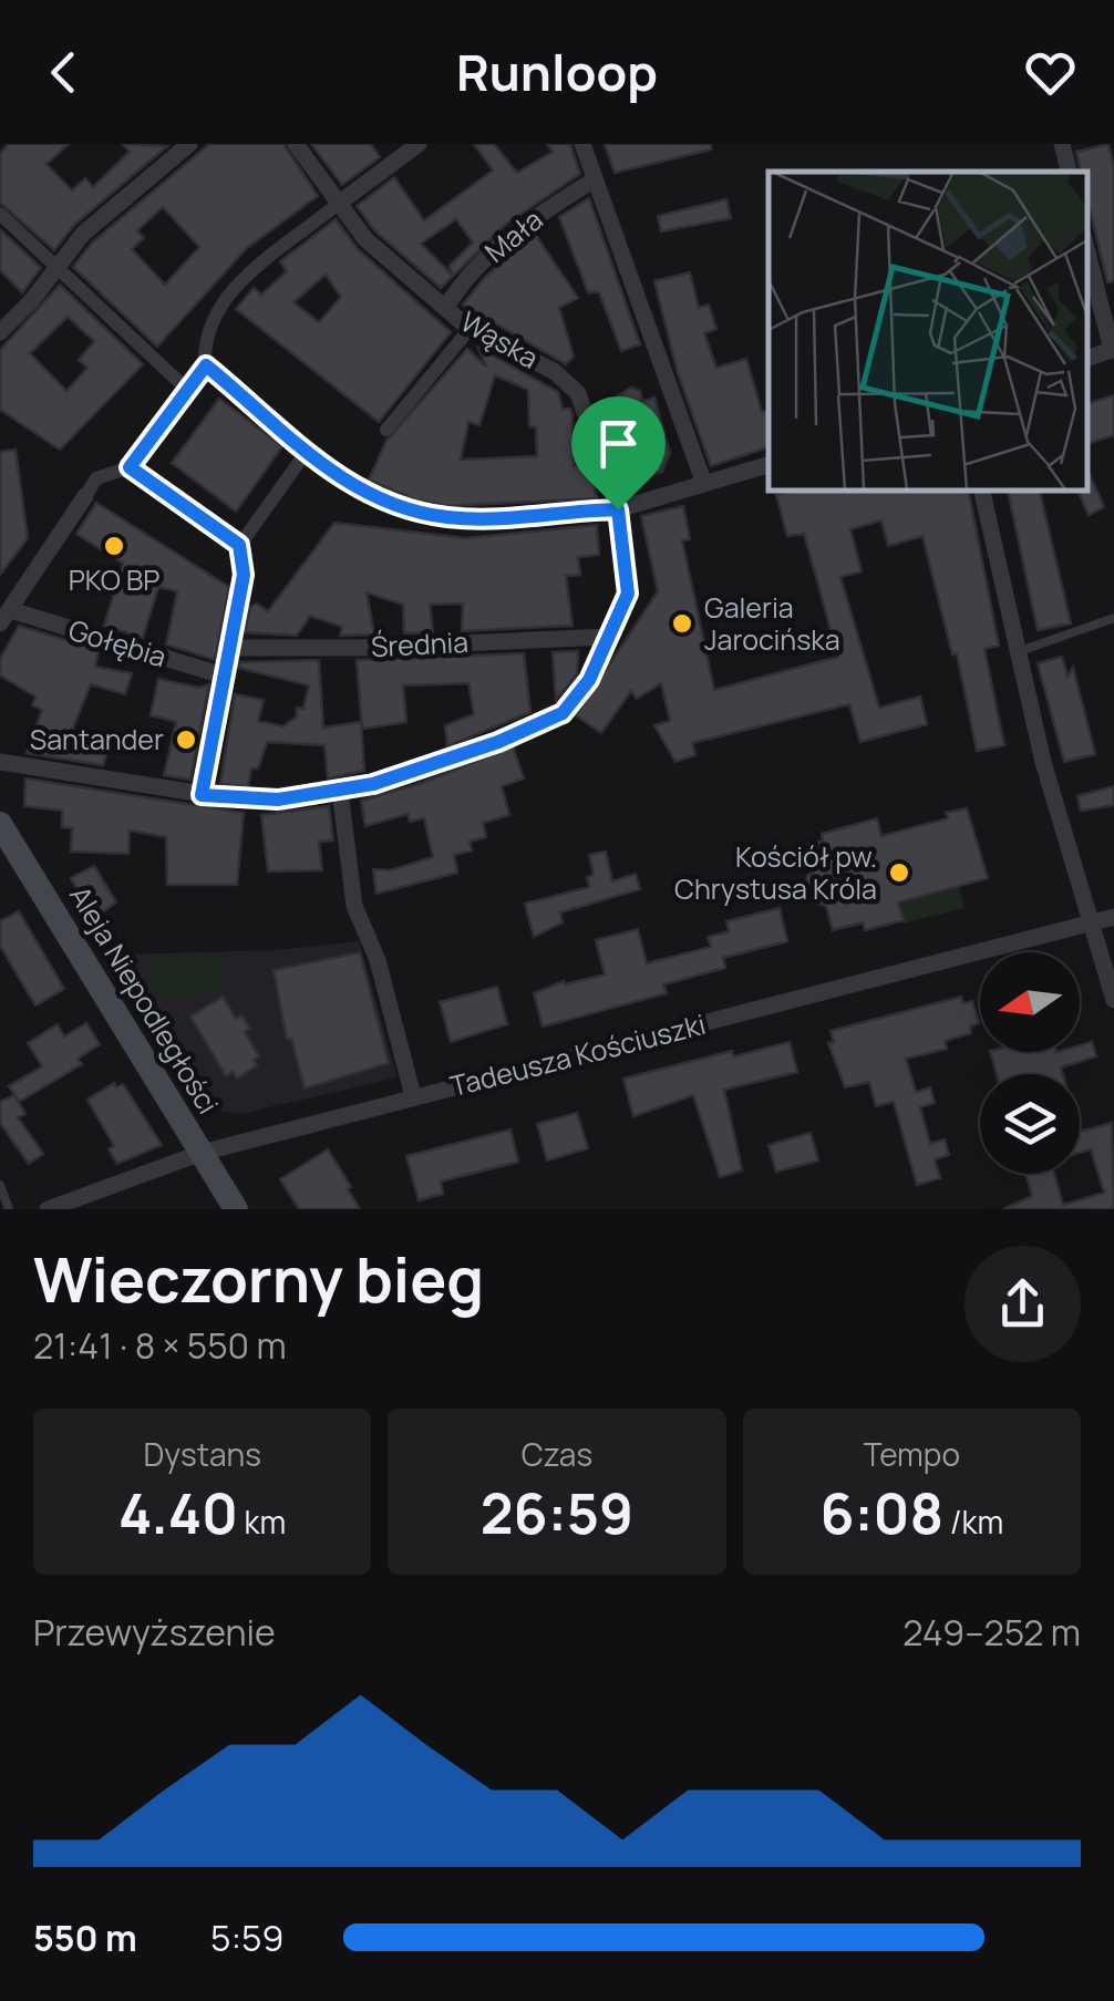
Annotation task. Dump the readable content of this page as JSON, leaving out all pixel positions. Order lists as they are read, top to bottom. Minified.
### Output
{"streets":{"main road":["Aleja Niepodległości"],"street":["Mała","Wąska","Gołębia","Średnia","Tadeusza Kościuszki"]},"crossings":[["Mała","Wąska"],["Wąska","Średnia"],["Aleja Niepodległości","Tadeusza Kościuszki"]],"places":["PKO BP","Galeria Jarocińska","Santander","Kościół pw. Chrystusa Króla"],"north":"left","page":{"header":"Runloop","heading":["Wieczorny bieg","21:41 · 8 × 550 m"],"stats":[["Dystans","4.40 km"],["Czas","26:59"],["Tempo","6:08 /km"]],"chart":["Przewyższenie","249–252 m"],"list":[{"name":"550 m","note":"5:59"}]}}
